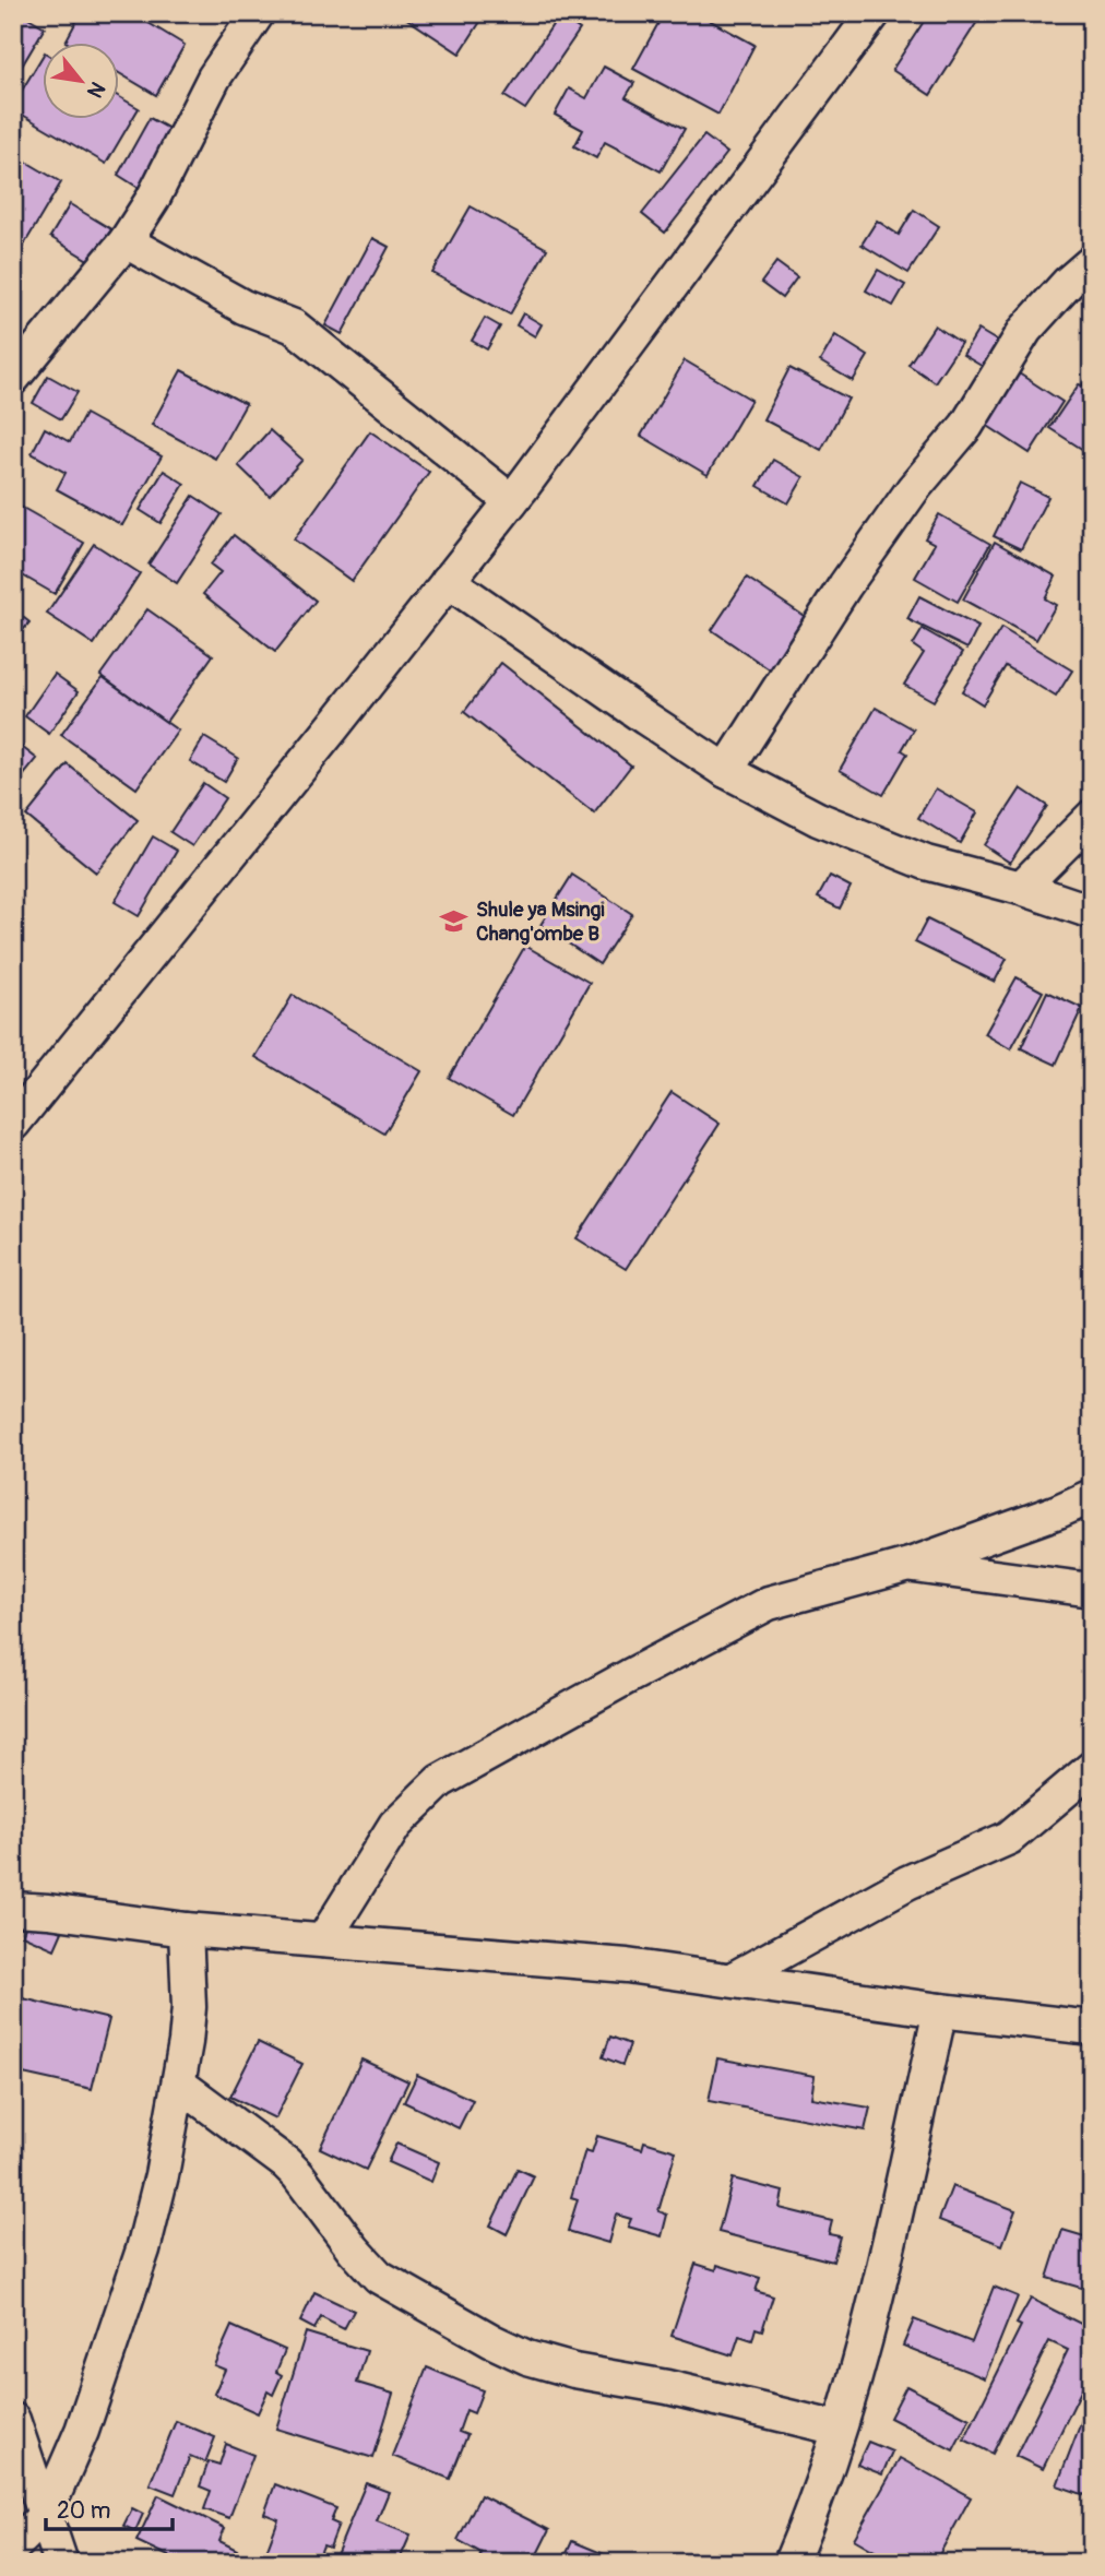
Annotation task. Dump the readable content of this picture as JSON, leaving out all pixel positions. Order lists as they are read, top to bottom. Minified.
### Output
{"places":{"school or university":["Shule ya Msingi Chang'ombe B"]},"scale_bar":"20 m","north":"bottom right"}
